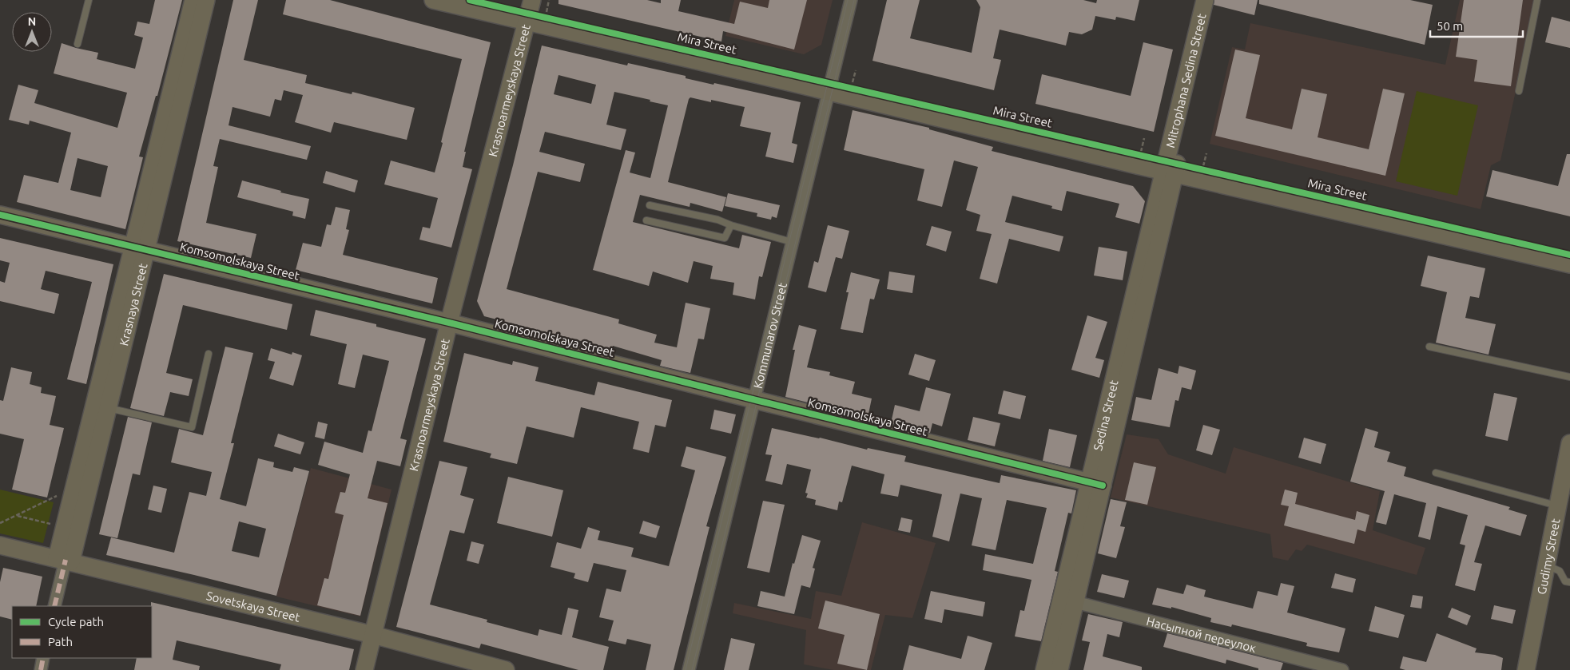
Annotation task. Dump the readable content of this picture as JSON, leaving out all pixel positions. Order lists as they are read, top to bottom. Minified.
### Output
{"streets":{"street":["Mira Street","Mitrophana Sedina Street","Krasnoarmeyskaya Street","Komsomolskaya Street","Krasnaya Street","Kommunarov Street","Sedina Street","Gudimy Street","Sovetskaya Street","Насыпной переулок"]},"crossings":[["Mira Street","Mitrophana Sedina Street"],["Mira Street","Krasnoarmeyskaya Street"],["Mira Street","Kommunarov Street"],["Mira Street","Sedina Street"],["Mitrophana Sedina Street","Sedina Street"],["Krasnoarmeyskaya Street","Komsomolskaya Street"],["Krasnoarmeyskaya Street","Sovetskaya Street"],["Komsomolskaya Street","Krasnaya Street"],["Komsomolskaya Street","Kommunarov Street"],["Komsomolskaya Street","Sedina Street"],["Krasnaya Street","Sovetskaya Street"],["Sedina Street","Насыпной переулок"]],"legend":["Cycle path","Path"],"scale_bar":"50 m","north":"top"}
